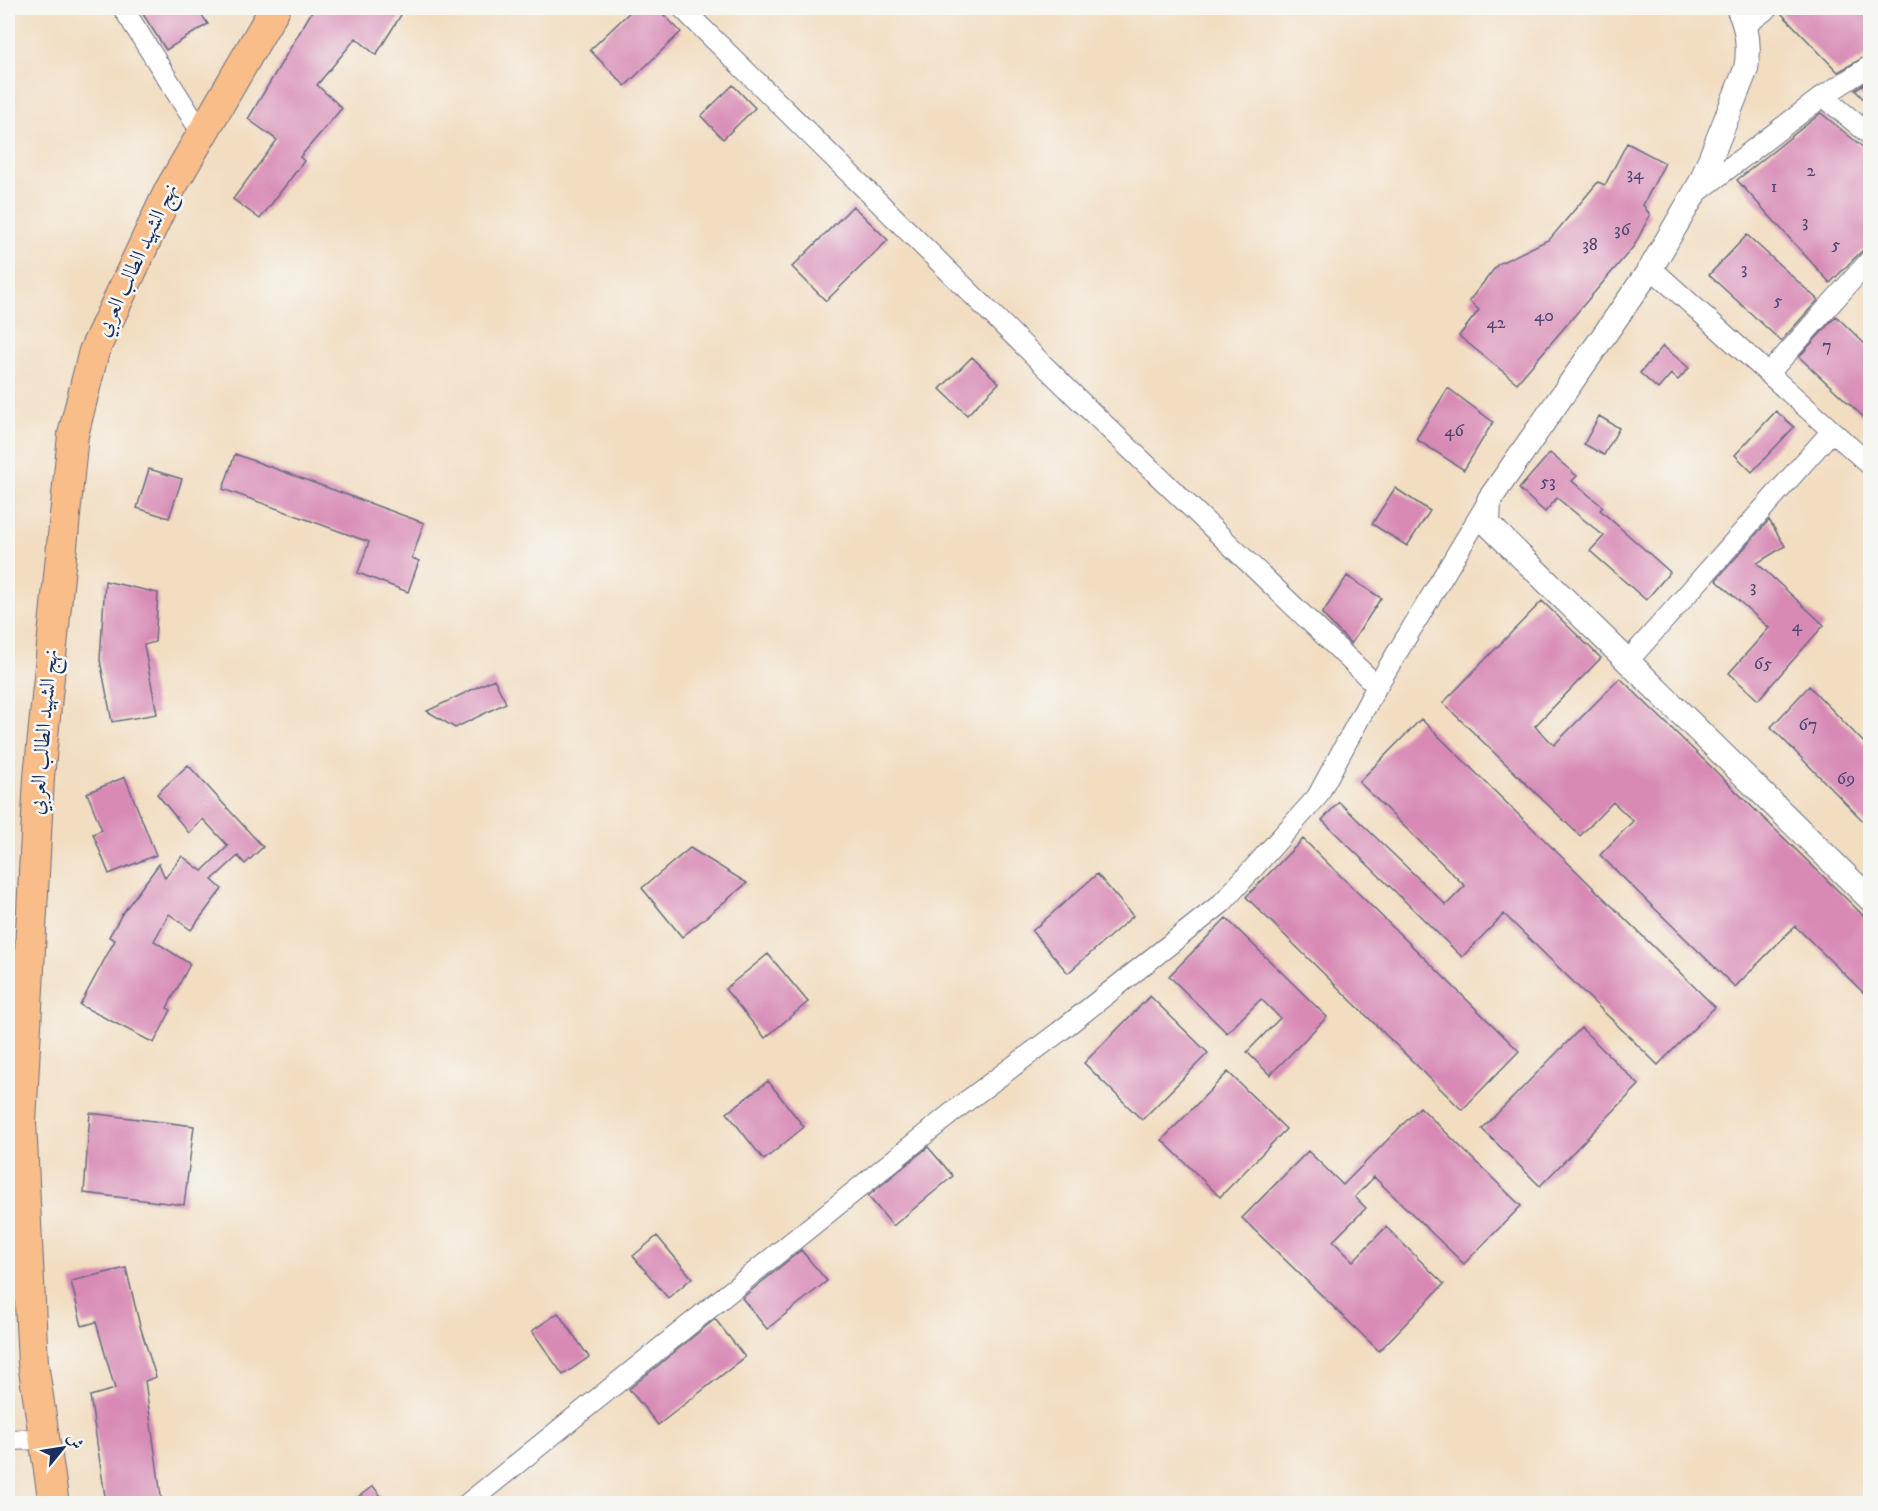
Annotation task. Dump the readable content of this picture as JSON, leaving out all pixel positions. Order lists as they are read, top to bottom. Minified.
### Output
{"streets":{"main road":["نهج الشهيد الطالب العربي"]},"house_numbers":["2","34","1","3","36","38","5","3","5","40","42","7","46","53","3","4","65","67","69"],"north":"top right"}
